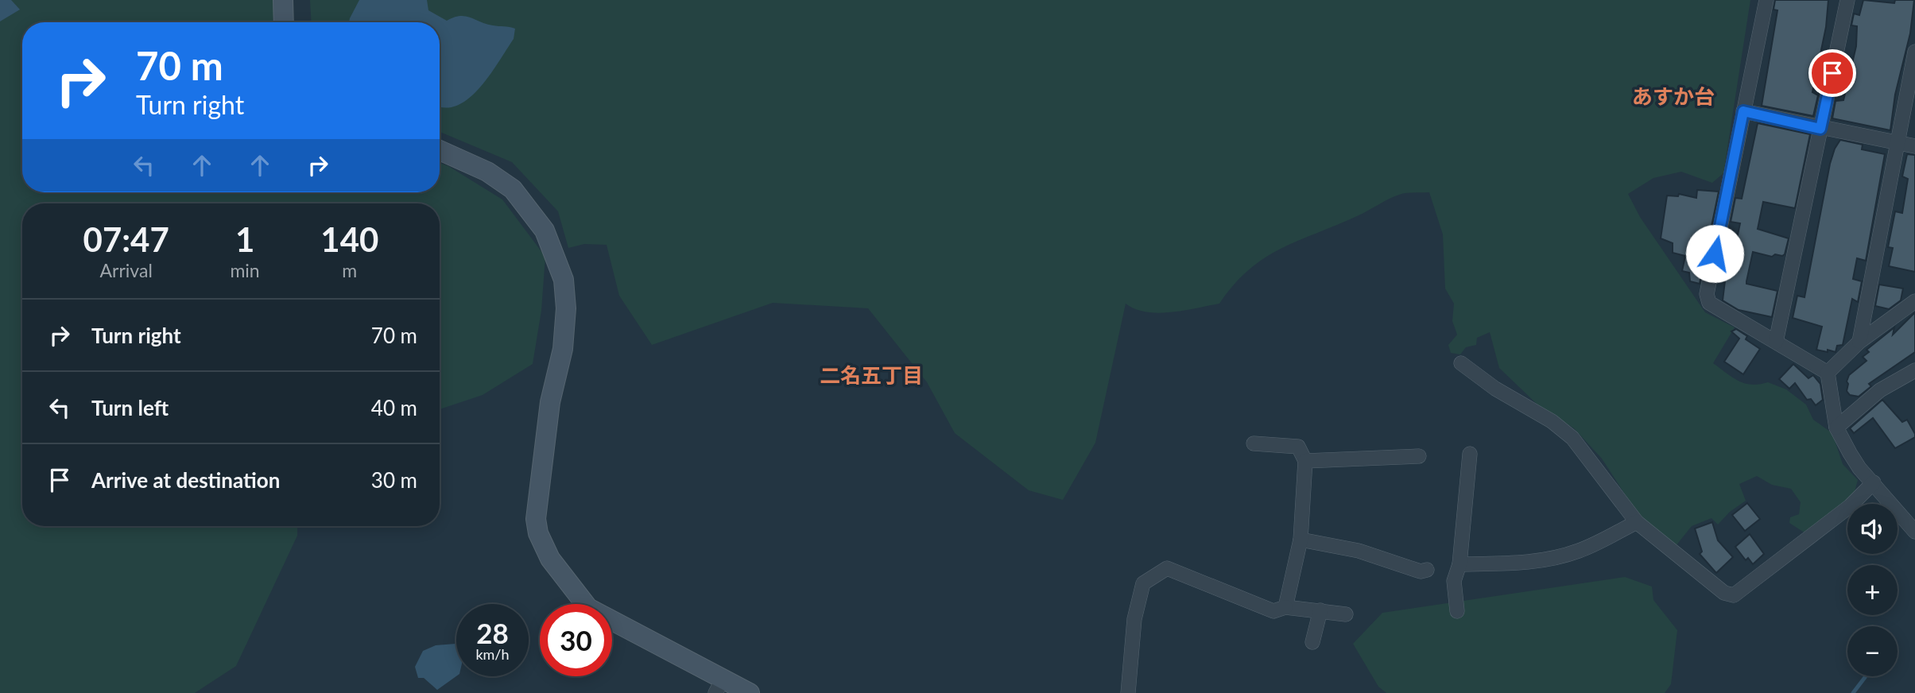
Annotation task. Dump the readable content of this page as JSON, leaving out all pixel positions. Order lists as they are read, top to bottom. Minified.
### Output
{"districts":["あすか台","二名五丁目"],"page":{"turn":["70 m","Turn right"],"eta":["07:47","Arrival","1","min","140","m"],"list":[{"name":"Turn right","value":"70 m"},{"name":"Turn left","value":"40 m"},{"name":"Arrive at destination","value":"30 m"}],"map_buttons":["+","−"],"speed":"28 km/h","limit":"30"}}
